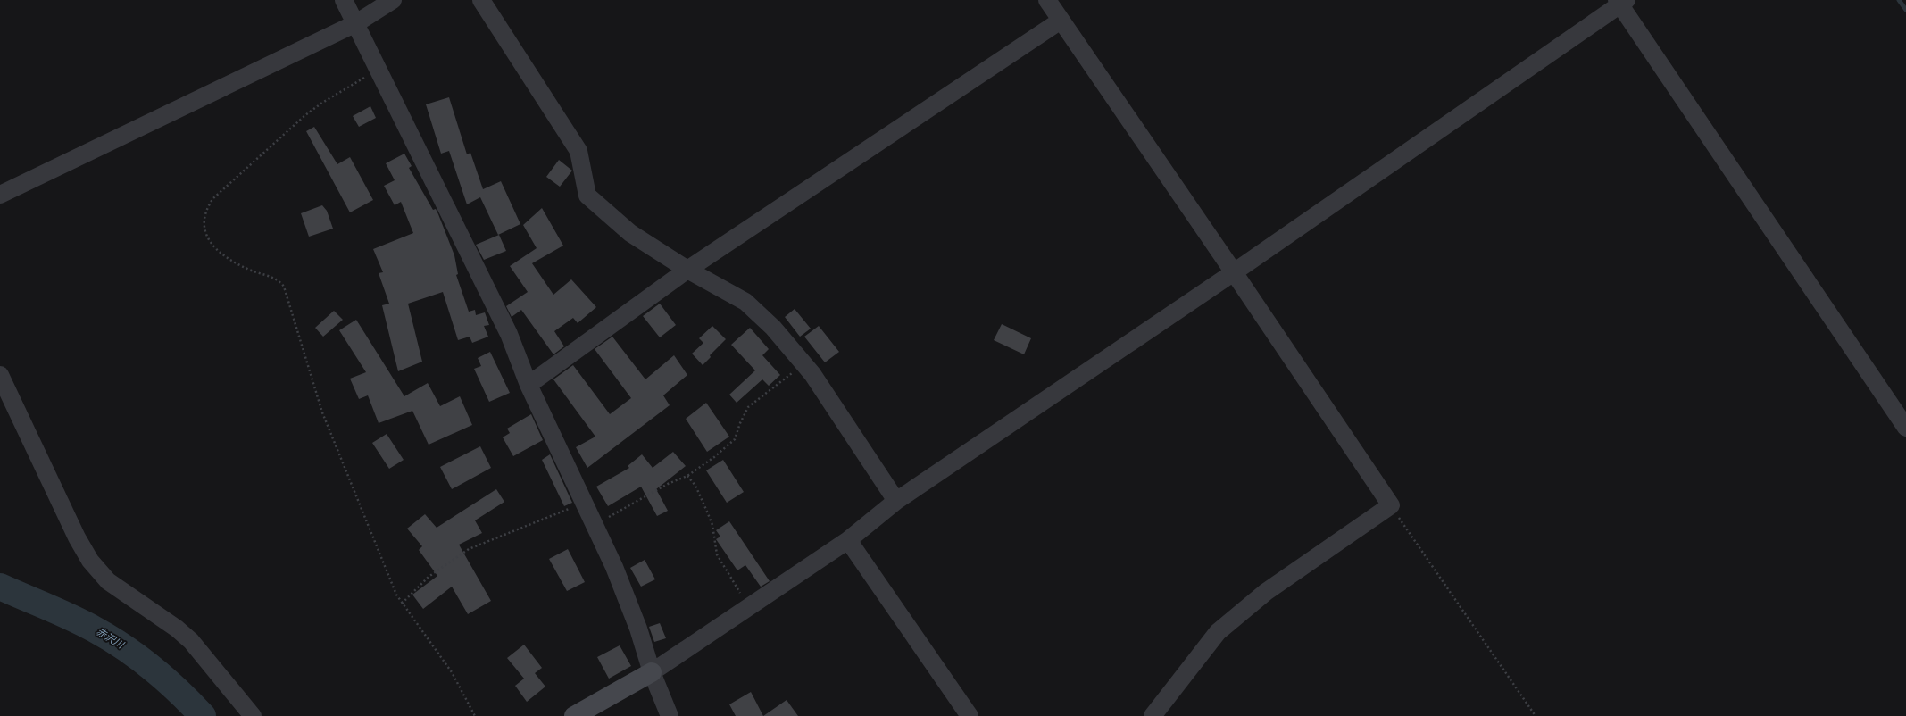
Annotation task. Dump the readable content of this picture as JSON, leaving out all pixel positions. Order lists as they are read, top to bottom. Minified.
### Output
{"water":["赤沢川"]}
